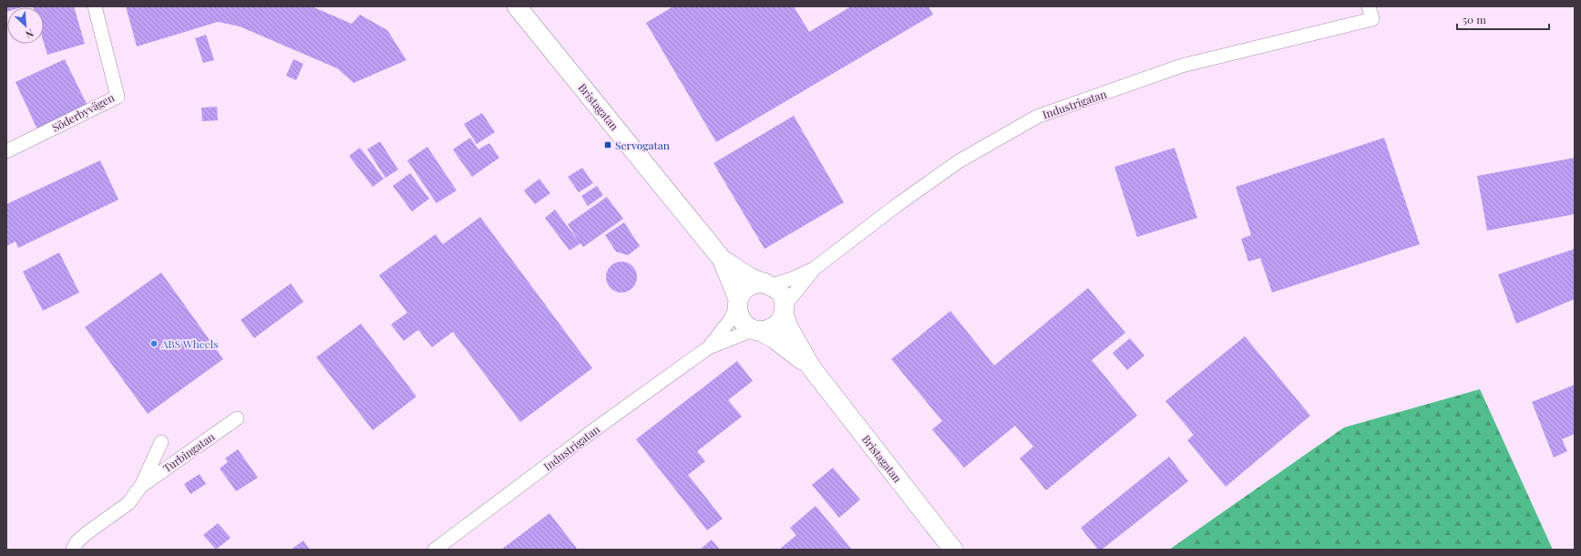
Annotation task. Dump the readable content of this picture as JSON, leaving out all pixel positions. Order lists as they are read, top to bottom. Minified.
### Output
{"streets":{"street":["Industrigatan","Bristagatan","Söderbyvägen","Turbingatan"]},"crossings":[["Industrigatan","Bristagatan"]],"places":{"transit":["Servogatan"],"other":["ABS Wheels"]},"scale_bar":"50 m","north":"bottom right"}
